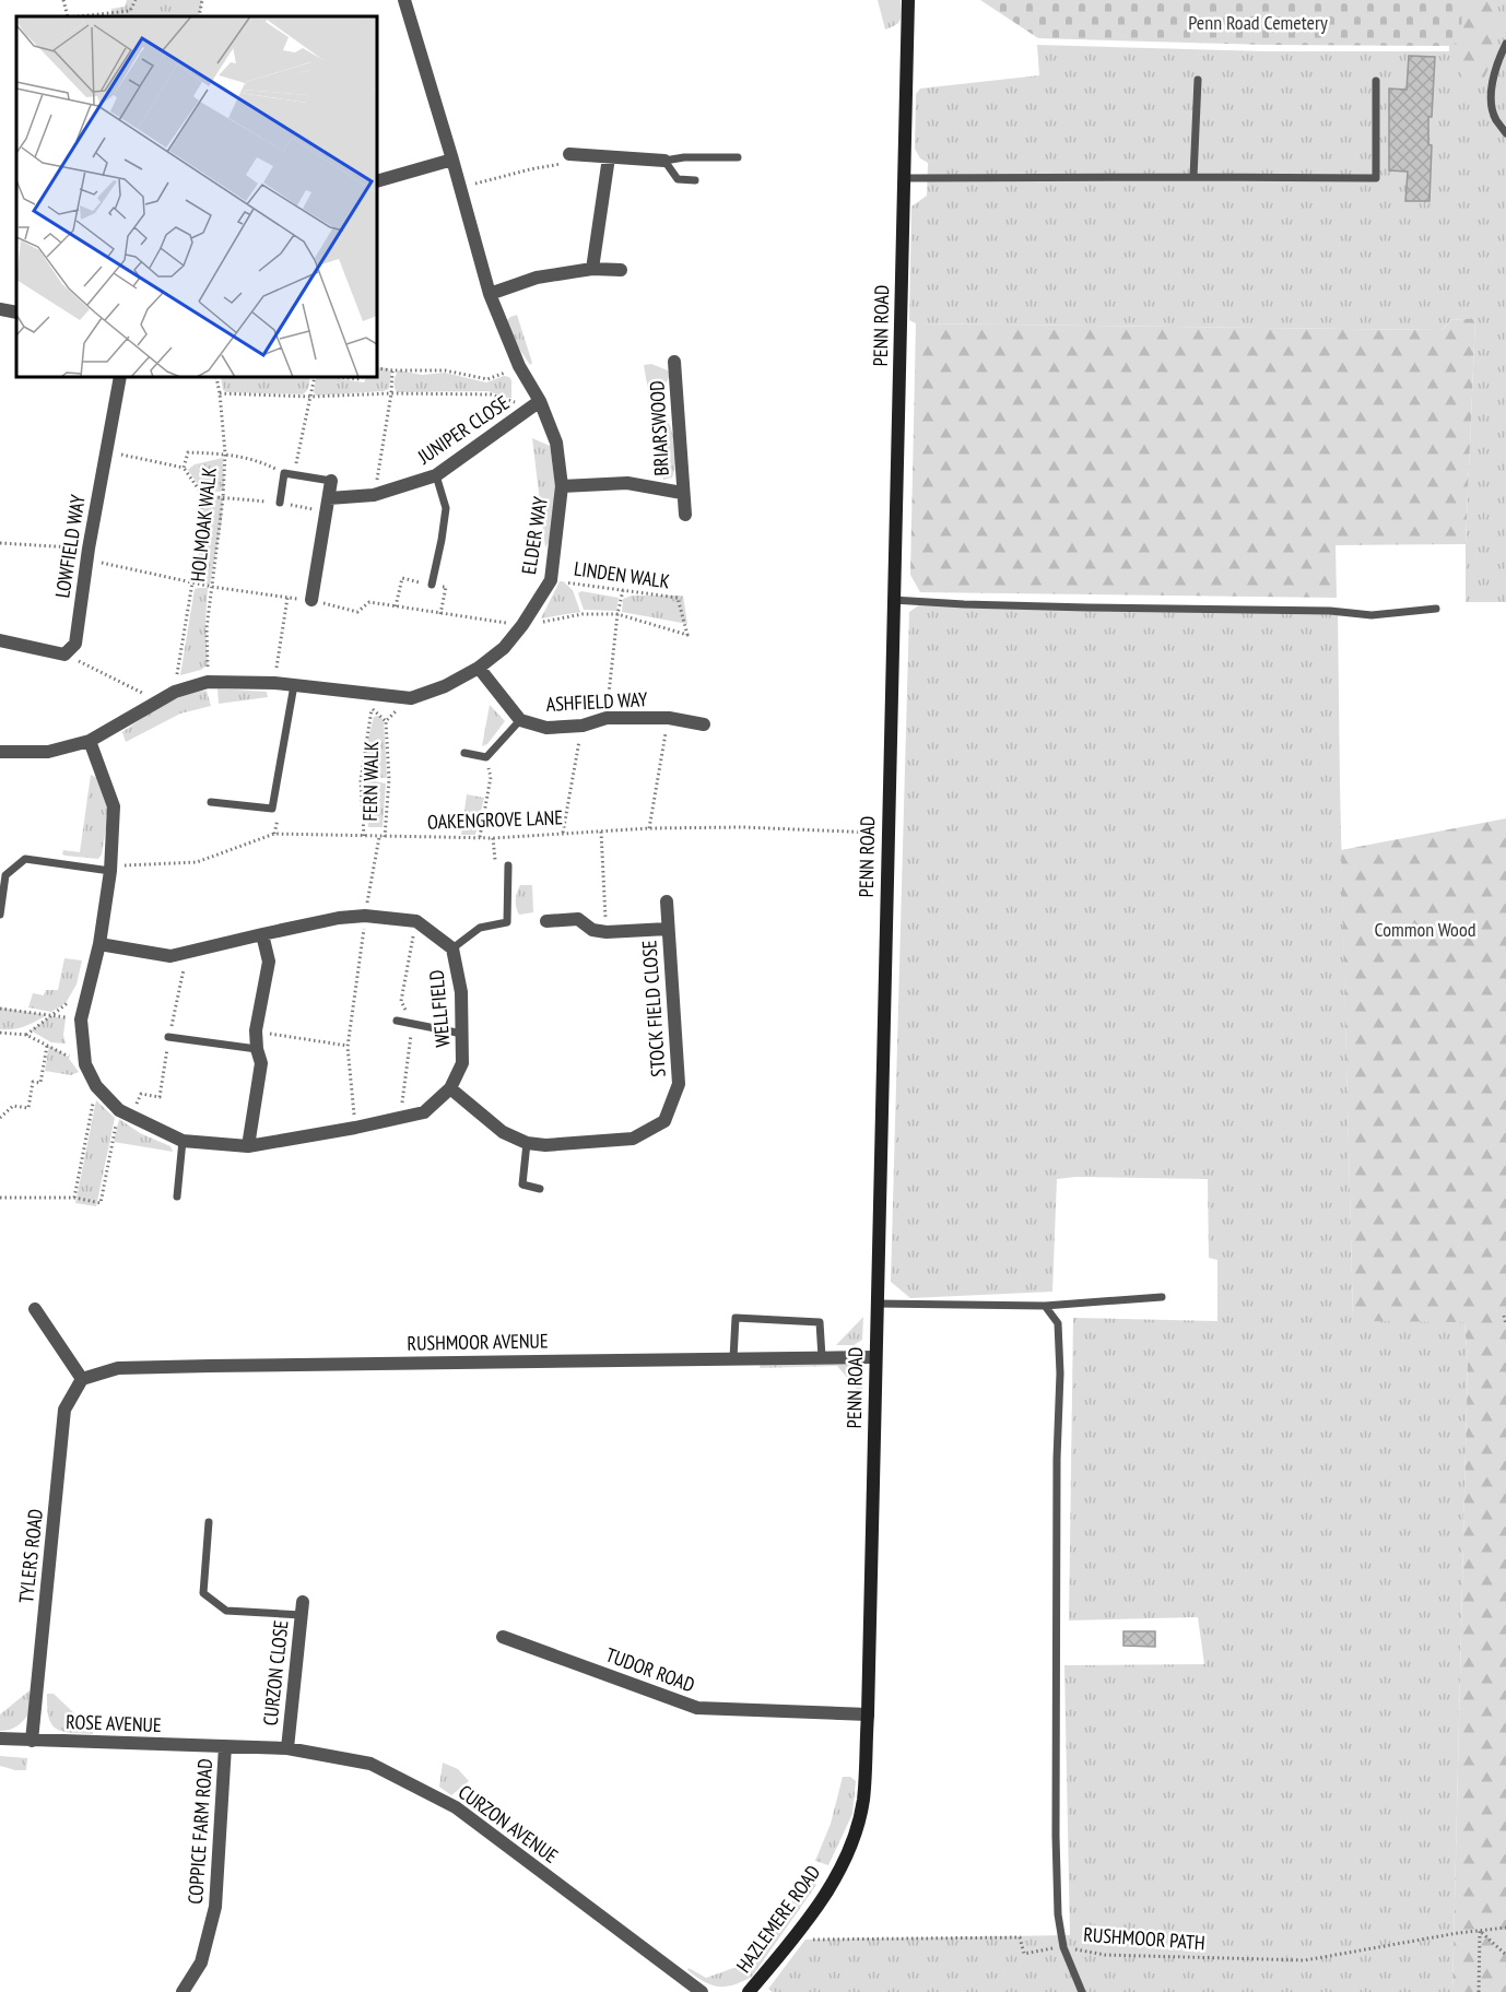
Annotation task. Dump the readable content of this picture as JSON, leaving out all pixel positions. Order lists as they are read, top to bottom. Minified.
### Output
{"streets":{"main road":["PENN ROAD","HAZLEMERE ROAD"],"street":["BRIARSWOOD","JUNIPER CLOSE","ELDER WAY","LOWFIELD WAY","ASHFIELD WAY","WELLFIELD","STOCK FIELD CLOSE","RUSHMOOR AVENUE","TYLERS ROAD","TUDOR ROAD","CURZON CLOSE","ROSE AVENUE","CURZON AVENUE","COPPICE FARM ROAD"],"path":["HOLMOAK WALK","LINDEN WALK","FERN WALK","OAKENGROVE LANE","RUSHMOOR PATH"]},"crossings":[["PENN ROAD","OAKENGROVE LANE"],["PENN ROAD","RUSHMOOR AVENUE"],["PENN ROAD","TUDOR ROAD"],["PENN ROAD","HAZLEMERE ROAD"],["BRIARSWOOD","ELDER WAY"],["JUNIPER CLOSE","ELDER WAY"],["HOLMOAK WALK","ELDER WAY"],["ELDER WAY","LINDEN WALK"],["ELDER WAY","ASHFIELD WAY"],["ELDER WAY","FERN WALK"],["ELDER WAY","WELLFIELD"],["FERN WALK","OAKENGROVE LANE"],["FERN WALK","WELLFIELD"],["OAKENGROVE LANE","WELLFIELD"],["WELLFIELD","STOCK FIELD CLOSE"],["RUSHMOOR AVENUE","TYLERS ROAD"],["TYLERS ROAD","ROSE AVENUE"],["TUDOR ROAD","HAZLEMERE ROAD"],["CURZON CLOSE","CURZON AVENUE"],["ROSE AVENUE","CURZON AVENUE"],["ROSE AVENUE","COPPICE FARM ROAD"],["CURZON AVENUE","COPPICE FARM ROAD"],["HAZLEMERE ROAD","RUSHMOOR PATH"]],"parks":["Penn Road Cemetery","Common Wood"]}
